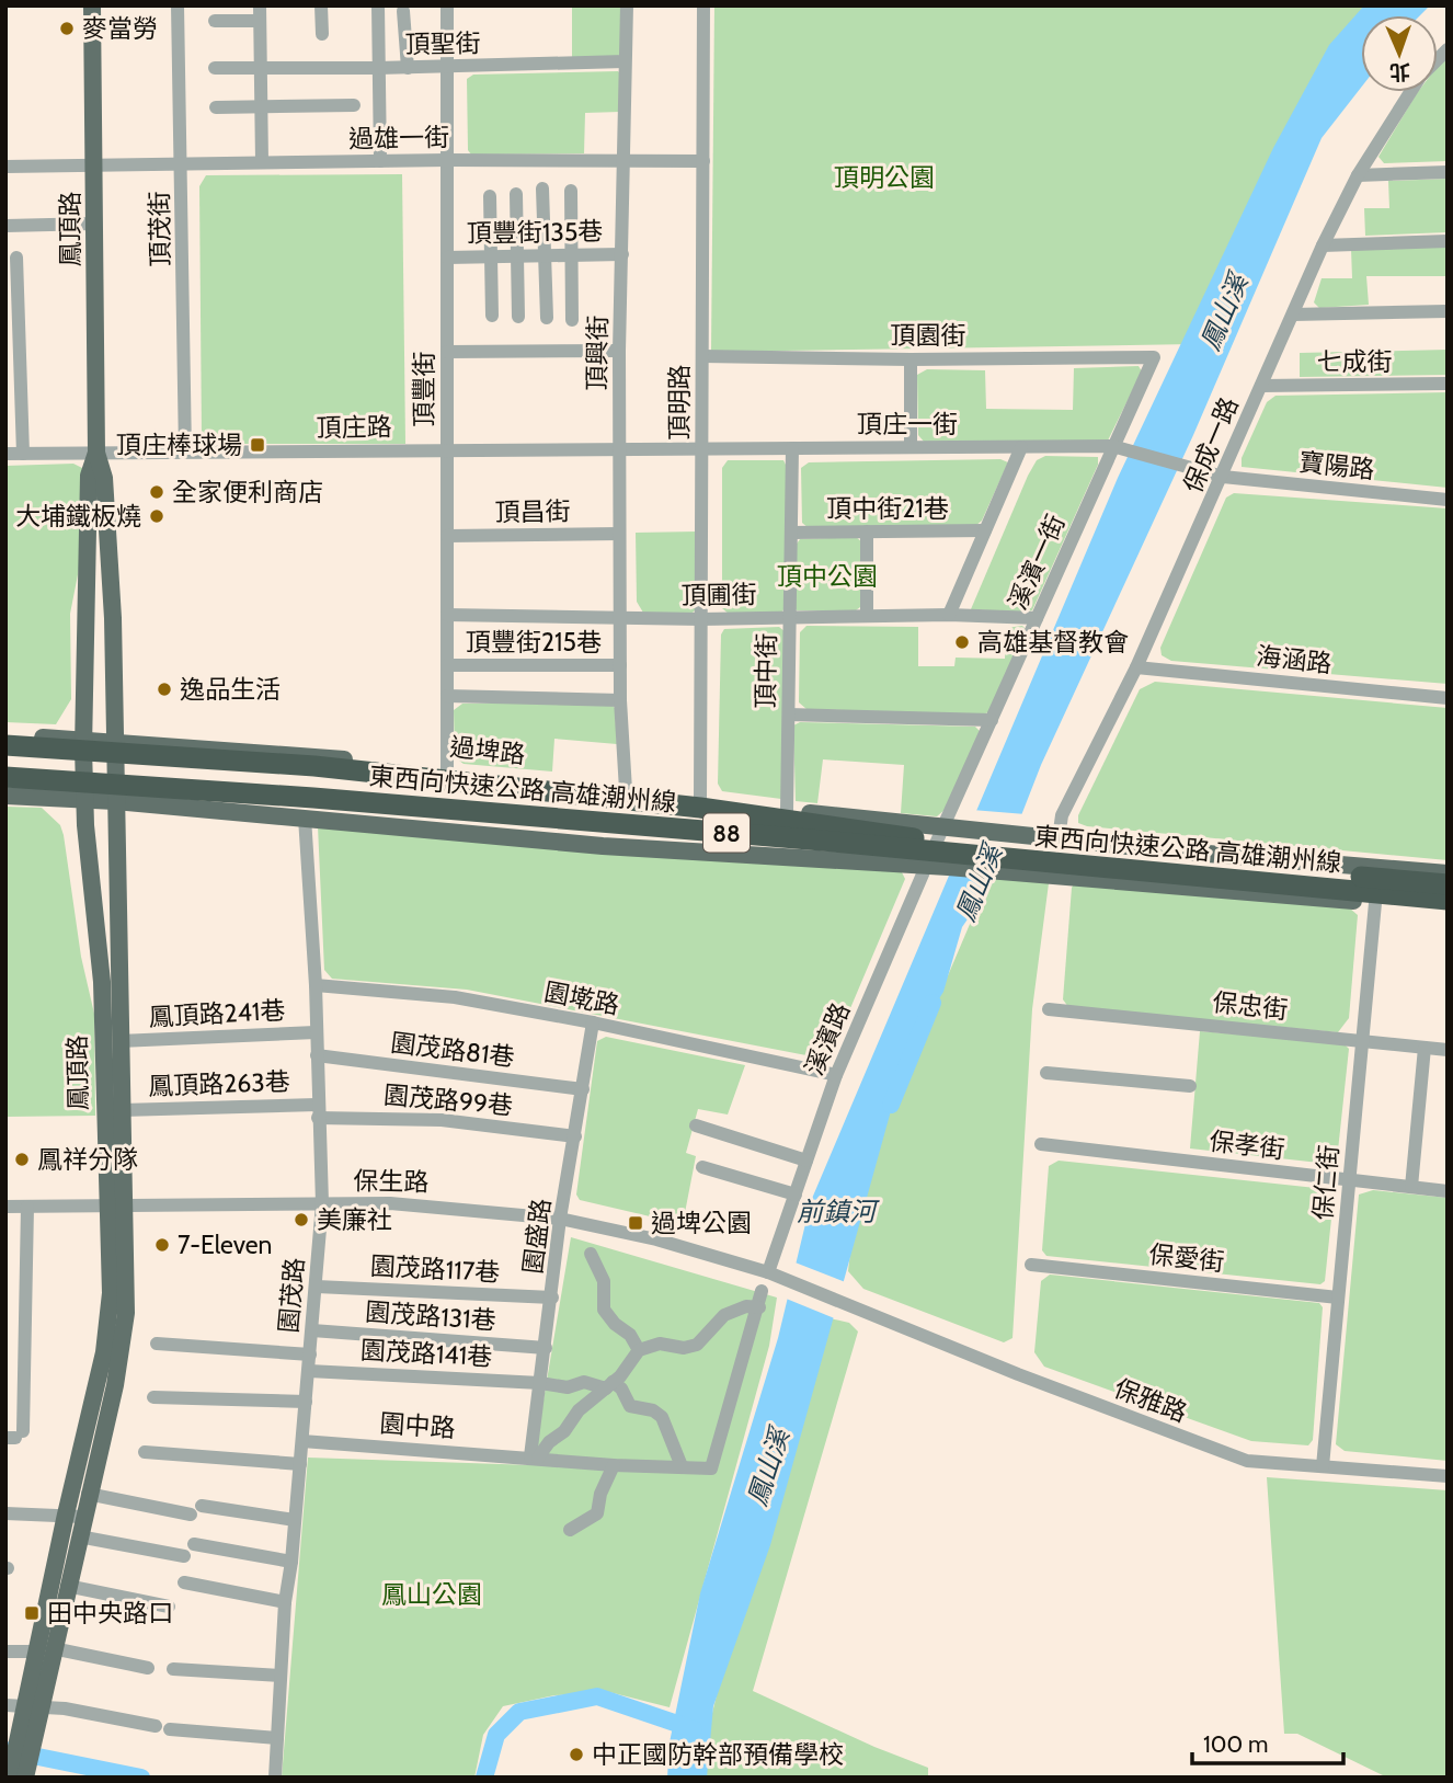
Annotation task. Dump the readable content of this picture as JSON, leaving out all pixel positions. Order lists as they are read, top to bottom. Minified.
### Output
{"streets":{"highway":["東西向快速公路 高雄潮州線","88"],"main road":["鳳頂路","過埤路"],"street":["頂聖街","過雄一街","頂茂街","頂豐街135巷","頂園街","頂興街","七成街","頂豐街","頂明路","頂庄一街","頂庄路","保成一路","寶陽路","頂中街21巷","頂昌街","溪濱一街","頂圃街","頂豐街215巷","海涵路","頂中街","園墘路","保忠街","鳳頂路241巷","溪濱路","園茂路81巷","鳳頂路263巷","園茂路99巷","保孝街","保生路","保仁街","園盛路","保愛街","園茂路117巷","園茂路","園茂路131巷","園茂路141巷","保雅路","園中路"]},"crossings":[["頂聖街","頂興街"],["頂聖街","頂豐街"],["過雄一街","鳳頂路"],["過雄一街","頂茂街"],["過雄一街","頂興街"],["過雄一街","頂豐街"],["過雄一街","頂明路"],["鳳頂路","頂庄路"],["鳳頂路","過埤路"],["鳳頂路","鳳頂路241巷"],["鳳頂路","鳳頂路263巷"],["鳳頂路","保生路"],["頂茂街","頂庄路"],["頂豐街135巷","頂興街"],["頂豐街135巷","頂豐街"],["頂園街","頂明路"],["頂園街","溪濱一街"],["頂興街","頂庄路"],["頂興街","頂昌街"],["頂興街","頂圃街"],["頂興街","頂豐街215巷"],["頂興街","過埤路"],["七成街","保成一路"],["頂豐街","頂庄路"],["頂豐街","頂昌街"],["頂豐街","頂圃街"],["頂豐街","頂豐街215巷"],["頂豐街","過埤路"],["頂明路","頂庄一街"],["頂明路","頂庄路"],["頂明路","頂圃街"],["頂明路","過埤路"],["頂庄一街","頂庄路"],["頂庄一街","寶陽路"],["頂庄一街","溪濱一街"],["頂庄一街","頂中街"],["保成一路","寶陽路"],["保成一路","海涵路"],["保成一路","過埤路"],["寶陽路","溪濱一街"],["頂中街21巷","頂中街"],["溪濱一街","頂圃街"],["溪濱一街","過埤路"],["溪濱一街","溪濱路"],["頂圃街","頂中街"],["頂中街","過埤路"],["過埤路","溪濱路"],["東西向快速公路 高雄潮州線","溪濱路"],["園墘路","溪濱路"],["園墘路","園盛路"],["園墘路","園茂路"],["保忠街","保仁街"],["鳳頂路241巷","園茂路"],["溪濱路","保生路"],["溪濱路","保雅路"],["園茂路81巷","園盛路"],["園茂路81巷","園茂路"],["鳳頂路263巷","園茂路99巷"],["鳳頂路263巷","園茂路"],["園茂路99巷","園盛路"],["園茂路99巷","園茂路"],["保孝街","保仁街"],["保生路","園盛路"],["保生路","園茂路"],["保生路","保雅路"],["保仁街","保愛街"],["保仁街","保雅路"],["園盛路","園茂路117巷"],["園盛路","園茂路131巷"],["園盛路","園茂路141巷"],["園盛路","園中路"],["園茂路117巷","園茂路"],["園茂路","園茂路131巷"],["園茂路","園茂路141巷"],["園茂路","園中路"]],"water":["鳳山溪","前鎮河"],"parks":["頂明公園","頂中公園","鳳山公園"],"places":{"other":["麥當勞","全家便利商店","大埔鐵板燒","高雄基督教會","逸品生活","鳳祥分隊","美廉社","7-Eleven","中正國防幹部預備學校"],"transit":["頂庄棒球場","過埤公園","田中央路口"]},"scale_bar":"100 m","north":"bottom"}
